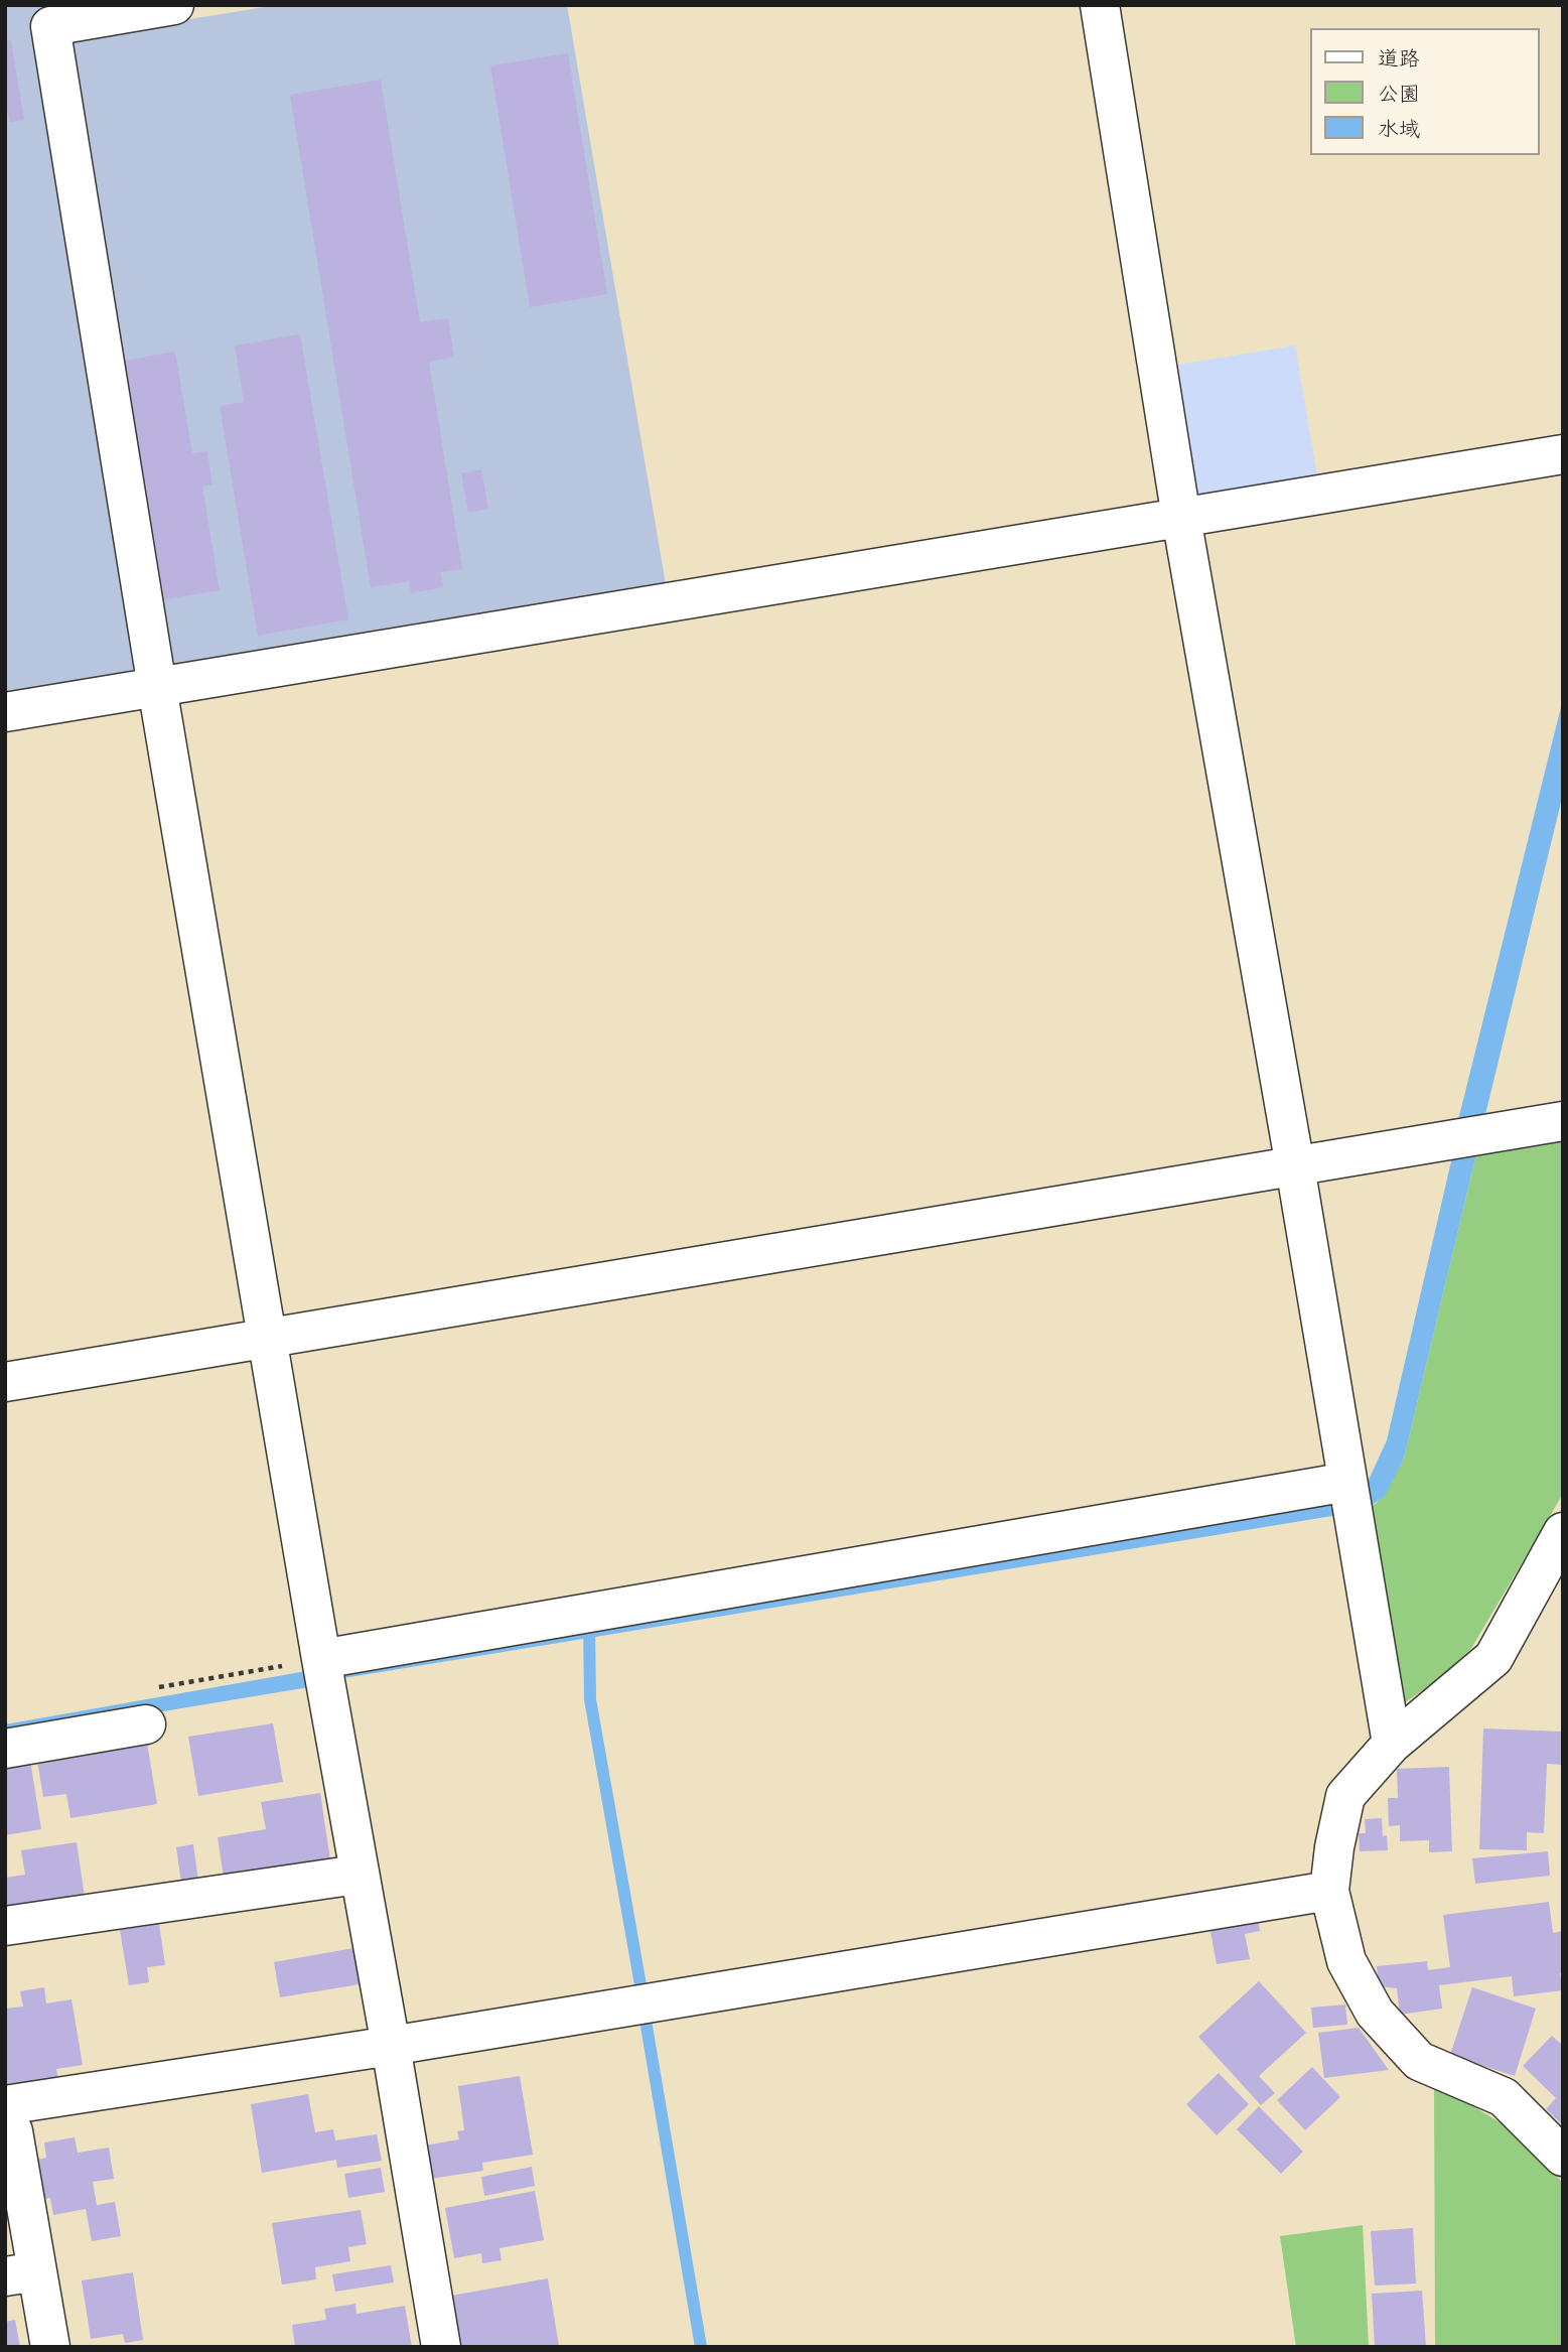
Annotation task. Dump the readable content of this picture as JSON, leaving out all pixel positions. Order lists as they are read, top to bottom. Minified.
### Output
{"legend":["道路","公園","水域"]}
